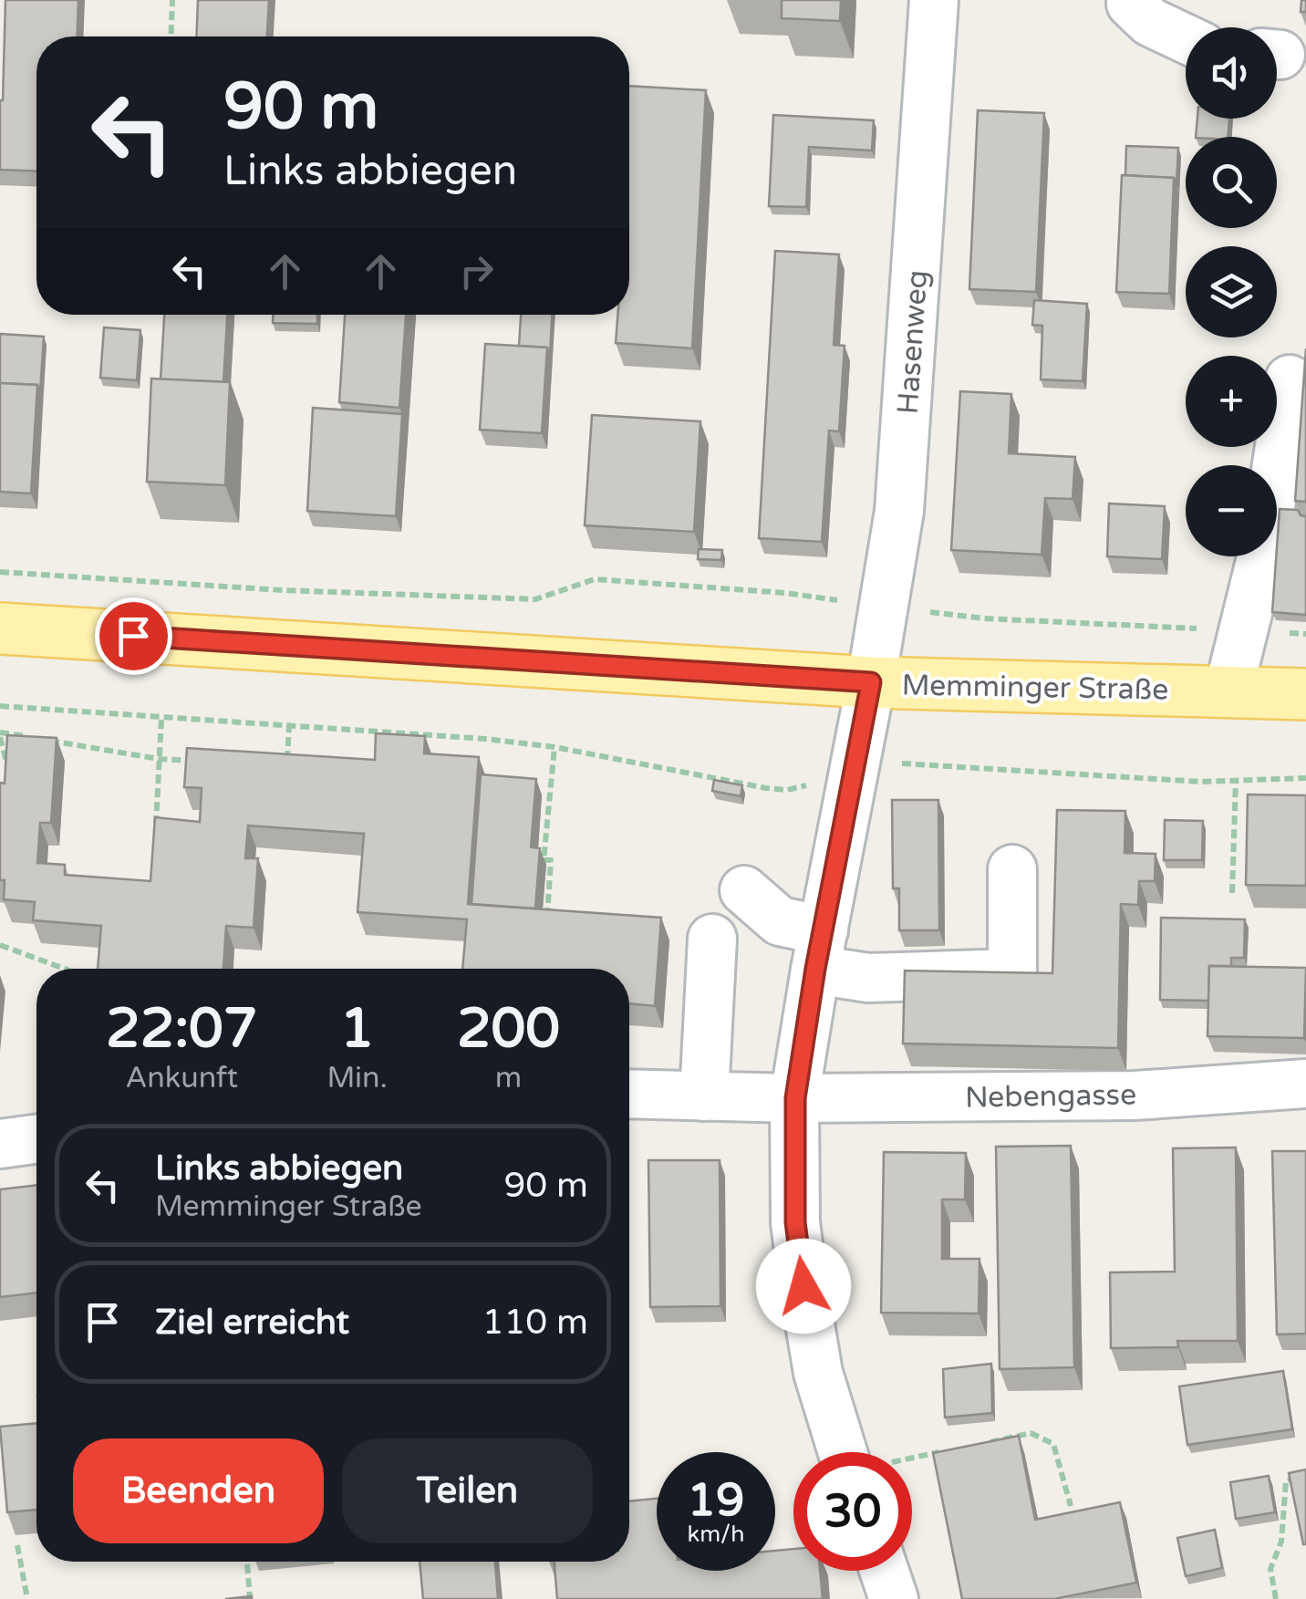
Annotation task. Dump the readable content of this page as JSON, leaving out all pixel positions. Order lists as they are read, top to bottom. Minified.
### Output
{"streets":{"main road":["Memminger Straße"],"street":["Hasenweg","Nebengasse"]},"crossings":[["Hasenweg","Memminger Straße"],["Hasenweg","Nebengasse"]],"page":{"map_buttons":["+","−"],"turn":["90 m","Links abbiegen"],"eta":["22:07","Ankunft","1","Min.","200","m"],"list":[{"name":"Links abbiegen","note":"Memminger Straße","value":"90 m"},{"name":"Ziel erreicht","value":"110 m"}],"buttons":["Beenden","Teilen"],"speed":"19 km/h","limit":"30"}}
